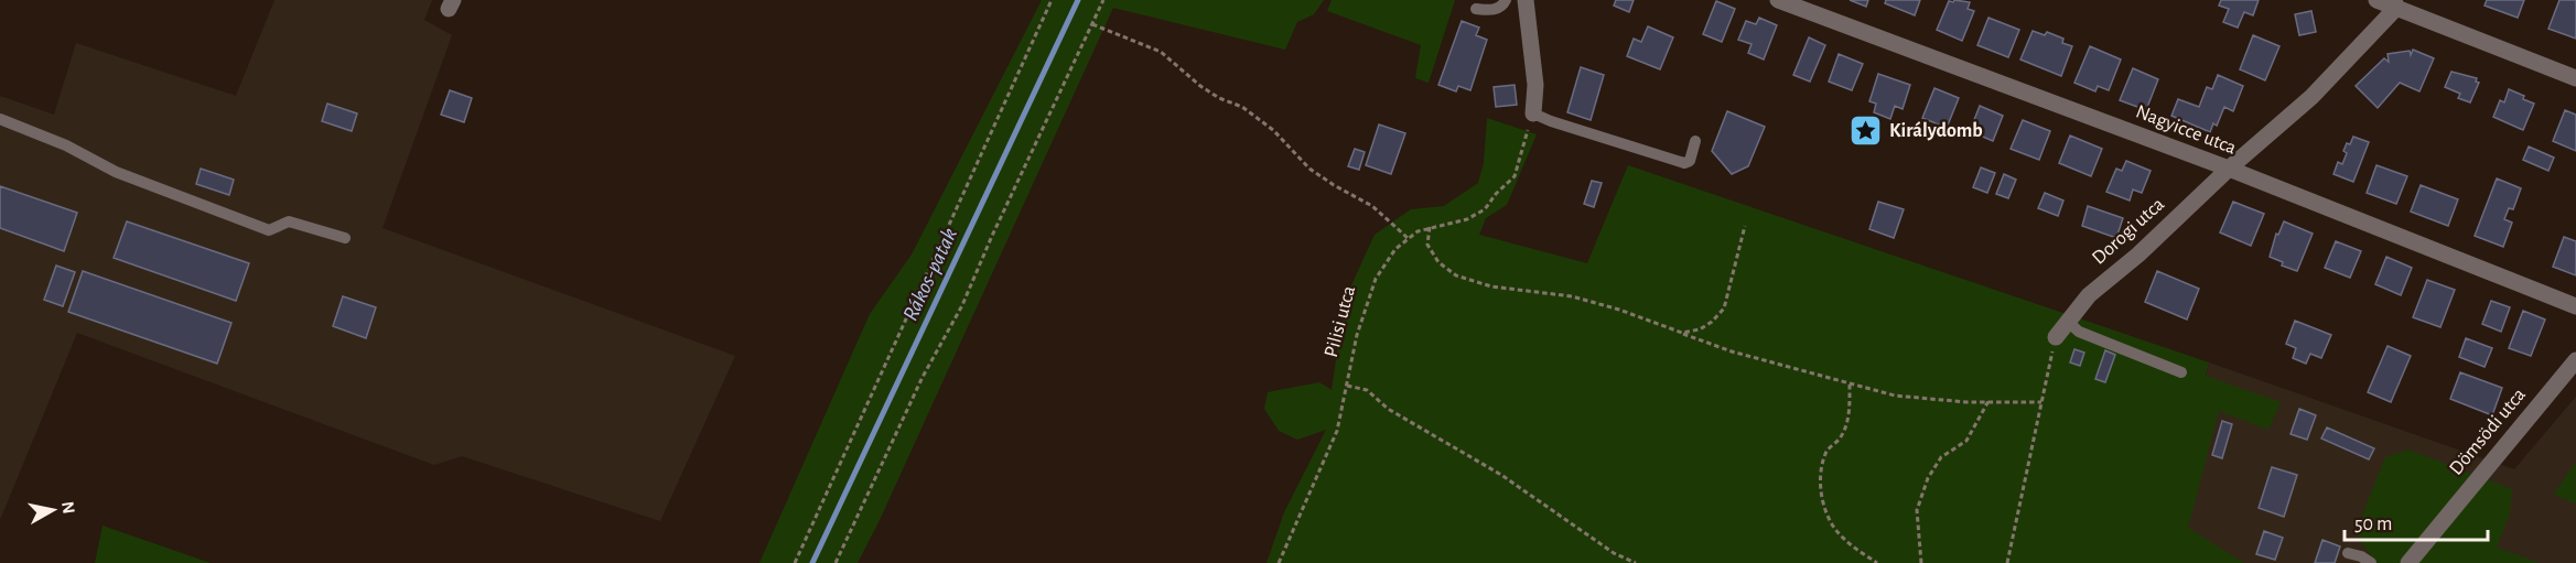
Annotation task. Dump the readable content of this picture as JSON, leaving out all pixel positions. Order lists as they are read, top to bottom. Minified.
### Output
{"streets":{"street":["Nagyicce utca","Dorogi utca","Dömsödi utca"],"path":["Pilisi utca"]},"crossings":[["Nagyicce utca","Dorogi utca"]],"water":["Rákos-patak"],"places":{"place":["Királydomb"]},"scale_bar":"50 m","north":"right"}
